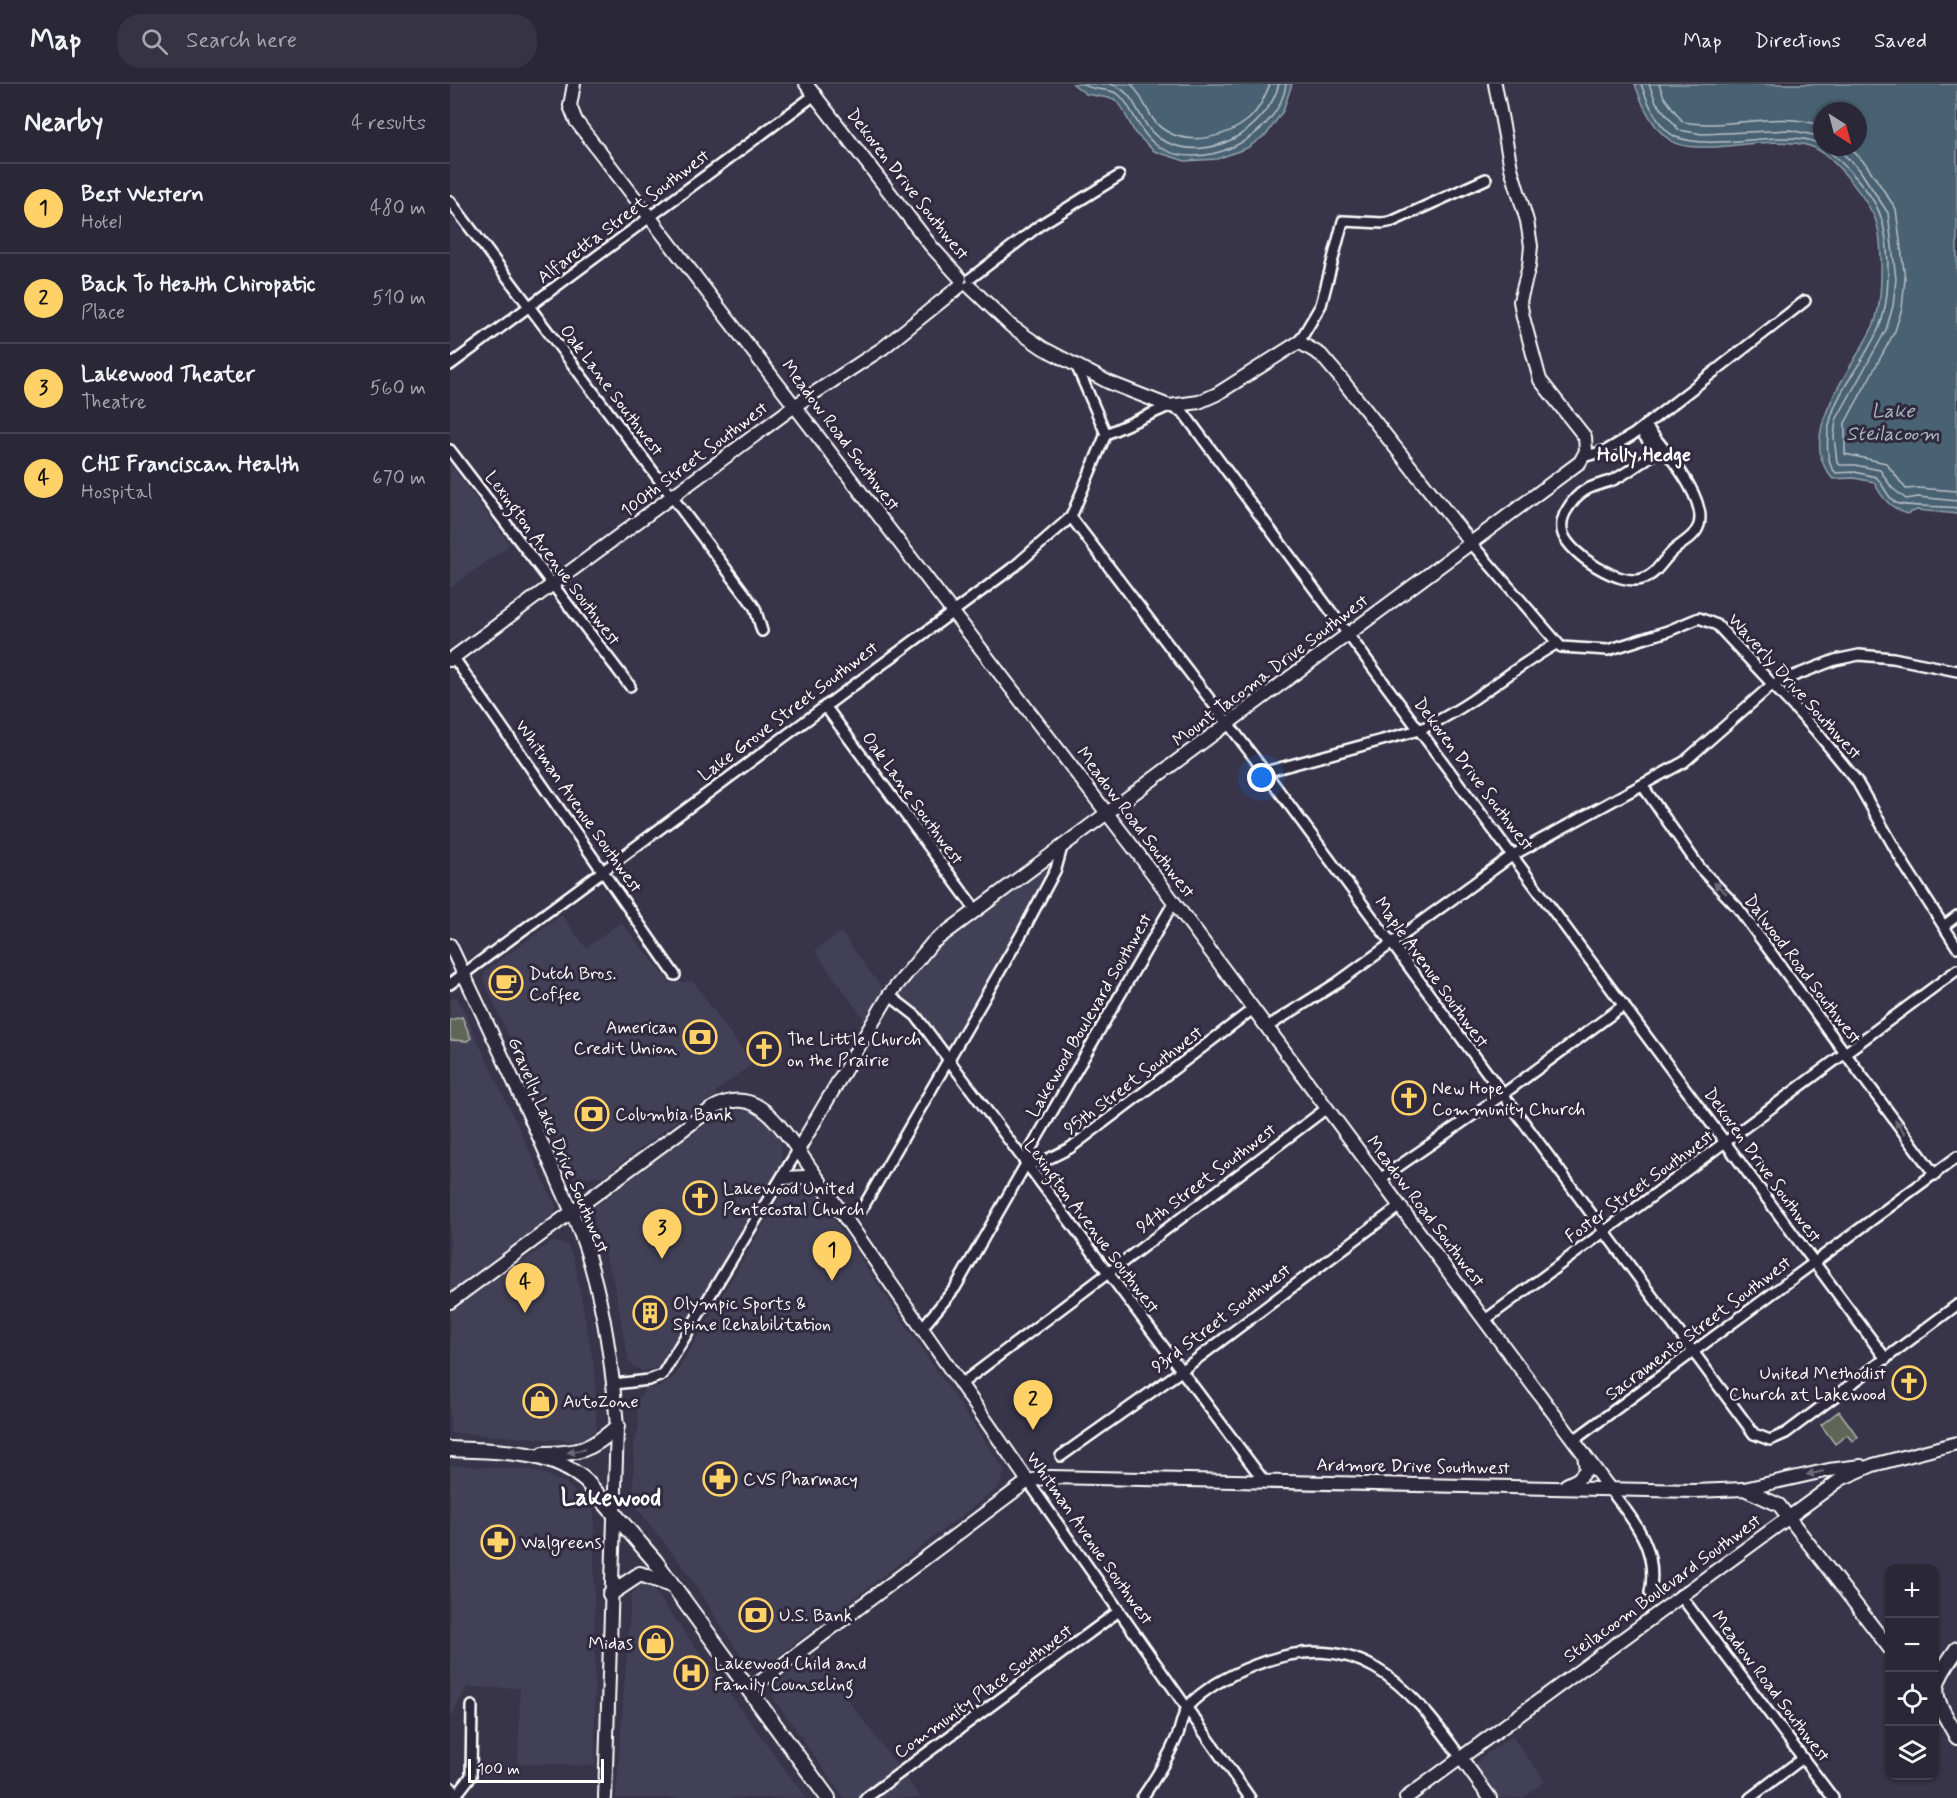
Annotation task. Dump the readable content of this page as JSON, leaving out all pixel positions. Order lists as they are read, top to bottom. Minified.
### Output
{"streets":{"street":["Dekoven Drive Southwest","Alfaretta Street Southwest","Oak Lane Southwest","Meadow Road Southwest","100th Street Southwest","Lexington Avenue Southwest","Mount Tacoma Drive Southwest","Waverly Drive Southwest","Lake Grove Street Southwest","Whitman Avenue Southwest","Dalwood Road Southwest","Maple Avenue Southwest","Lakewood Boulevard Southwest","95th Street Southwest","Gravelly Lake Drive Southwest","94th Street Southwest","Foster Street Southwest","93rd Street Southwest","Sacramento Street Southwest","Ardmore Drive Southwest","Steilacoom Boulevard Southwest","Community Place Southwest"]},"crossings":[["Dekoven Drive Southwest","Alfaretta Street Southwest"],["Dekoven Drive Southwest","100th Street Southwest"],["Dekoven Drive Southwest","Mount Tacoma Drive Southwest"],["Dekoven Drive Southwest","Maple Avenue Southwest"],["Dekoven Drive Southwest","Foster Street Southwest"],["Dekoven Drive Southwest","Sacramento Street Southwest"],["Alfaretta Street Southwest","Oak Lane Southwest"],["Alfaretta Street Southwest","Meadow Road Southwest"],["Oak Lane Southwest","100th Street Southwest"],["Oak Lane Southwest","Mount Tacoma Drive Southwest"],["Oak Lane Southwest","Lake Grove Street Southwest"],["Meadow Road Southwest","100th Street Southwest"],["Meadow Road Southwest","Mount Tacoma Drive Southwest"],["Meadow Road Southwest","Lake Grove Street Southwest"],["Meadow Road Southwest","Lakewood Boulevard Southwest"],["Meadow Road Southwest","95th Street Southwest"],["Meadow Road Southwest","94th Street Southwest"],["Meadow Road Southwest","Foster Street Southwest"],["Meadow Road Southwest","93rd Street Southwest"],["Meadow Road Southwest","Sacramento Street Southwest"],["Meadow Road Southwest","Ardmore Drive Southwest"],["Meadow Road Southwest","Steilacoom Boulevard Southwest"],["100th Street Southwest","Lexington Avenue Southwest"],["100th Street Southwest","Whitman Avenue Southwest"],["Lexington Avenue Southwest","Mount Tacoma Drive Southwest"],["Lexington Avenue Southwest","Lakewood Boulevard Southwest"],["Lexington Avenue Southwest","95th Street Southwest"],["Lexington Avenue Southwest","94th Street Southwest"],["Lexington Avenue Southwest","93rd Street Southwest"],["Lexington Avenue Southwest","Ardmore Drive Southwest"],["Mount Tacoma Drive Southwest","Whitman Avenue Southwest"],["Mount Tacoma Drive Southwest","Maple Avenue Southwest"],["Lake Grove Street Southwest","Whitman Avenue Southwest"],["Lake Grove Street Southwest","Maple Avenue Southwest"],["Lake Grove Street Southwest","Gravelly Lake Drive Southwest"],["Whitman Avenue Southwest","Lakewood Boulevard Southwest"],["Whitman Avenue Southwest","Gravelly Lake Drive Southwest"],["Whitman Avenue Southwest","94th Street Southwest"],["Whitman Avenue Southwest","Ardmore Drive Southwest"],["Whitman Avenue Southwest","Community Place Southwest"],["Dalwood Road Southwest","Foster Street Southwest"],["Dalwood Road Southwest","Sacramento Street Southwest"],["Maple Avenue Southwest","Foster Street Southwest"],["Maple Avenue Southwest","Sacramento Street Southwest"],["Lakewood Boulevard Southwest","95th Street Southwest"],["Ardmore Drive Southwest","Steilacoom Boulevard Southwest"]],"one_way":["Dalwood Road Southwest"],"districts":["Holly Hedge","Lakewood"],"water":["Lake Steilacoom"],"places":{"cafe":["Dutch Bros. Coffee"],"bank":["American Credit Union","Columbia Bank","U.S. Bank"],"church":["The Little Church on the Prairie","New Hope Community Church","Lakewood United Pentecostal Church","United Methodist Church at Lakewood"],"building":["Olympic Sports & Spine Rehabilitation"],"shop":["AutoZone","Midas"],"pharmacy":["CVS Pharmacy","Walgreens"],"hospital":["Lakewood Child and Family Counseling"]},"scale_bar":"100 m","north":"bottom right","page":{"header":"Map","search":"Search here","nav":["Map","Directions","Saved"],"heading":["Nearby","4 results"],"list":[{"mark":"1","name":"Best Western","note":"Hotel","value":"480 m"},{"mark":"2","name":"Back To Health Chiropatic","note":"Place","value":"510 m"},{"mark":"3","name":"Lakewood Theater","note":"Theatre","value":"560 m"},{"mark":"4","name":"CHI Franciscan Health","note":"Hospital","value":"670 m"}],"pins":["3","1","4","2"],"map_buttons":["+","−"],"scale":"100 m"}}
